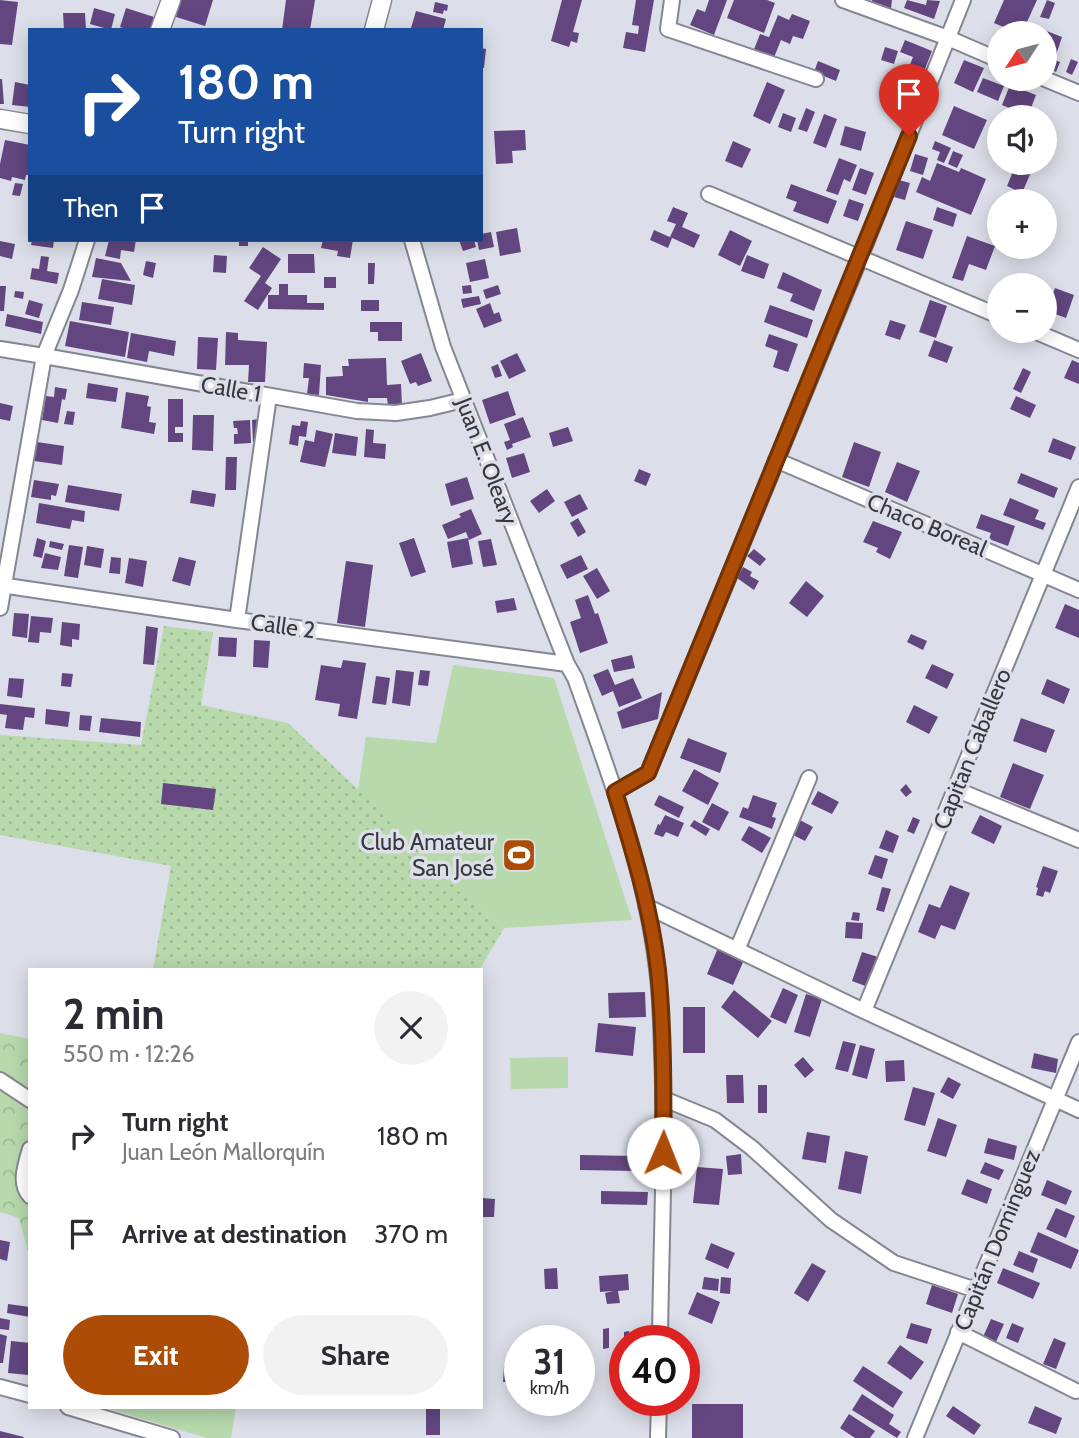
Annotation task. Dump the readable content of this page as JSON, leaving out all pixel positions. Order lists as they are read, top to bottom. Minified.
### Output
{"streets":{"street":["Calle 1","Juan E. Oleary","Chaco Boreal","Calle 2","Capitan Caballero","Capitán Dominguez"]},"crossings":[["Calle 1","Juan E. Oleary"],["Juan E. Oleary","Calle 2"],["Chaco Boreal","Capitan Caballero"]],"places":{"sports":["Club Amateur San José"]},"north":"bottom left","page":{"map_buttons":["+","−"],"turn":["180 m","Turn right"],"then":"Then","heading":["2 min","550 m · 12:26"],"list":[{"name":"Turn right","note":"Juan León Mallorquín","value":"180 m"},{"name":"Arrive at destination","value":"370 m"}],"buttons":["Exit","Share"],"speed":"31 km/h","limit":"40"}}
